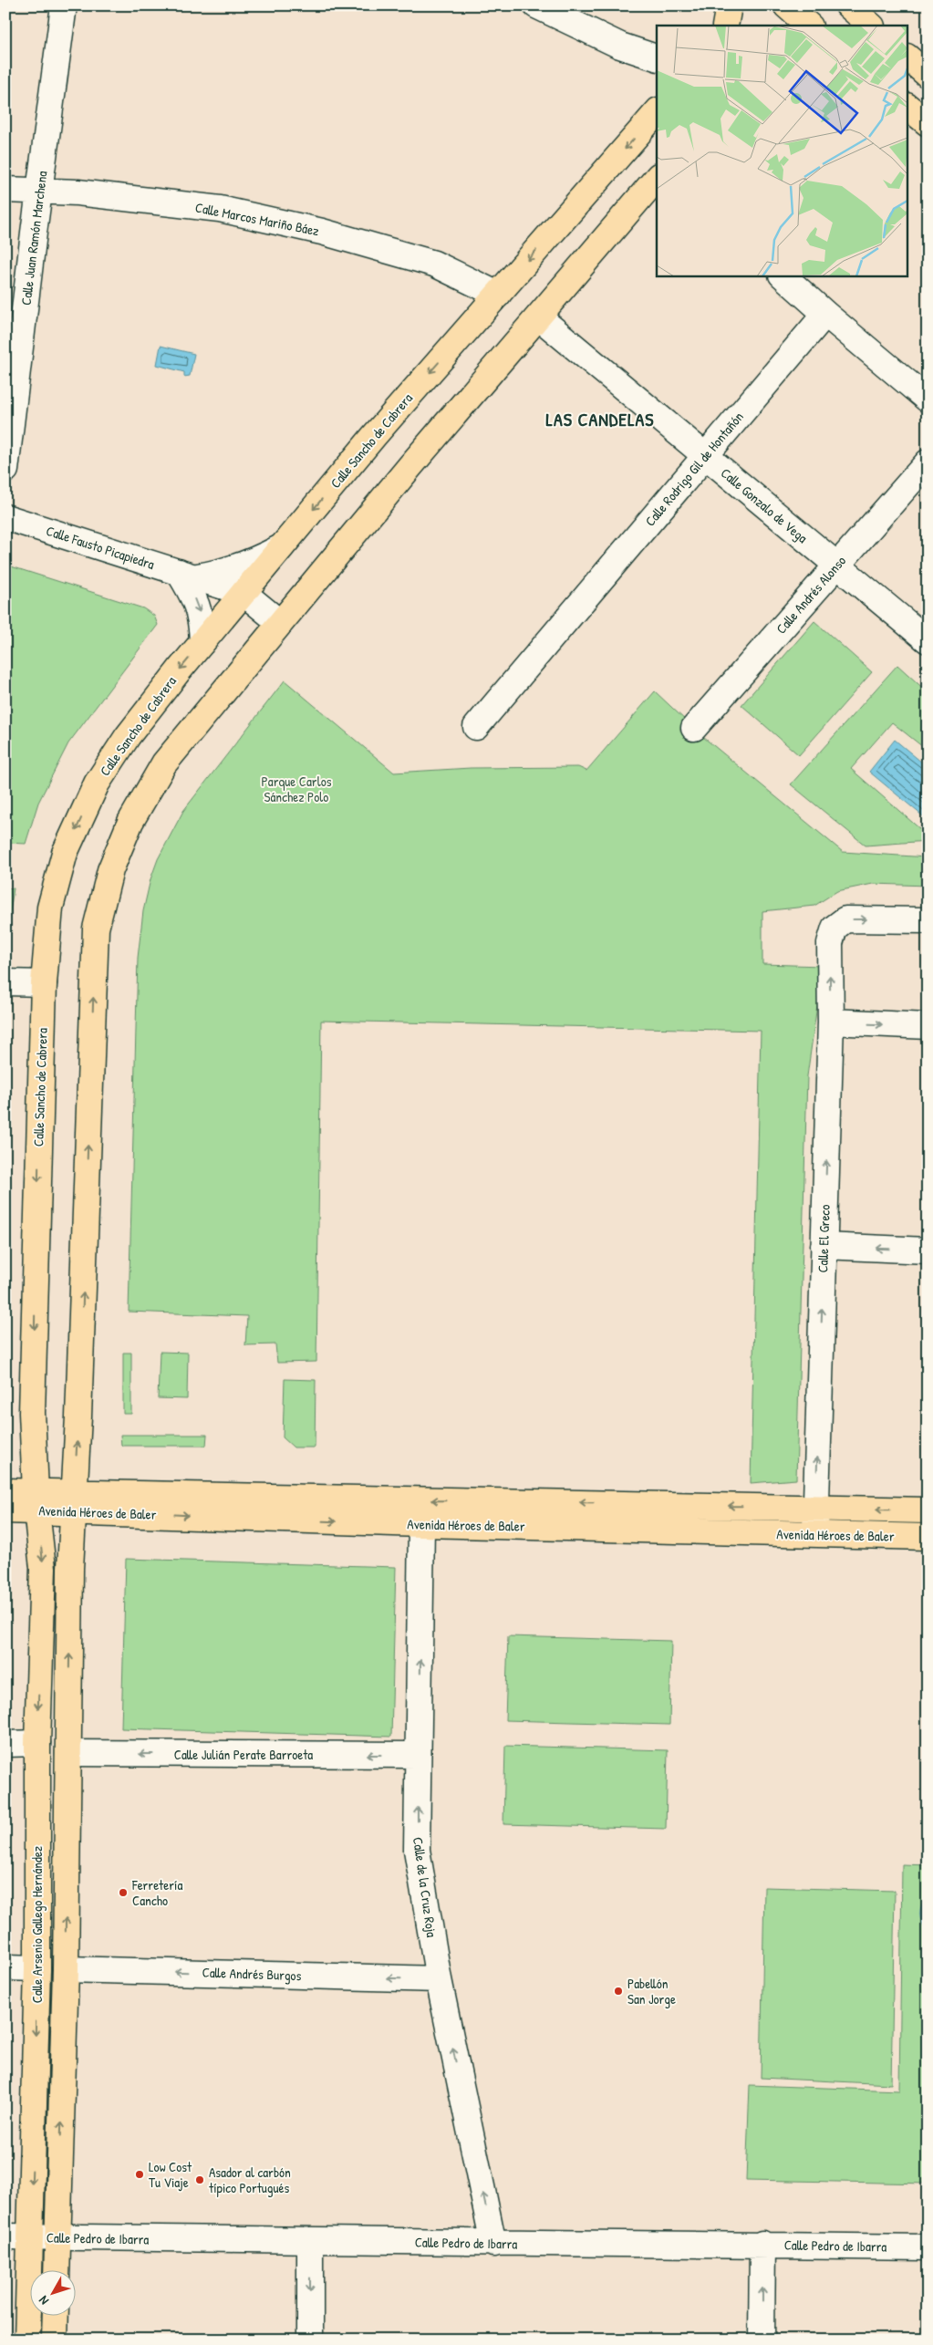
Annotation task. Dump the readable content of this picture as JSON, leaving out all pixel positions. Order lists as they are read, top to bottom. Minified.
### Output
{"streets":{"main road":["Calle Sancho de Cabrera","Avenida Héroes de Baler","Calle Arsenio Gallego Hernández"],"street":["Calle Marcos Mariño Báez","Calle Juan Ramón Marchena","Calle Rodrigo Gil de Hontañón","Calle Gonzalo de Vega","Calle Fausto Picapiedra","Calle Andrés Alonso","Calle El Greco","Calle Julián Perate Barroeta","Calle de la Cruz Roja","Calle Andrés Burgos","Calle Pedro de Ibarra"]},"crossings":[["Calle Marcos Mariño Báez","Calle Juan Ramón Marchena"],["Calle Marcos Mariño Báez","Calle Sancho de Cabrera"],["Calle Sancho de Cabrera","Calle Fausto Picapiedra"],["Calle Sancho de Cabrera","Avenida Héroes de Baler"],["Calle Sancho de Cabrera","Calle Arsenio Gallego Hernández"],["Calle Rodrigo Gil de Hontañón","Calle Gonzalo de Vega"],["Calle Gonzalo de Vega","Calle Andrés Alonso"],["Calle El Greco","Avenida Héroes de Baler"],["Avenida Héroes de Baler","Calle de la Cruz Roja"],["Avenida Héroes de Baler","Calle Arsenio Gallego Hernández"],["Calle Julián Perate Barroeta","Calle de la Cruz Roja"],["Calle Julián Perate Barroeta","Calle Arsenio Gallego Hernández"],["Calle de la Cruz Roja","Calle Andrés Burgos"],["Calle de la Cruz Roja","Calle Pedro de Ibarra"],["Calle Arsenio Gallego Hernández","Calle Andrés Burgos"],["Calle Arsenio Gallego Hernández","Calle Pedro de Ibarra"]],"one_way":["Calle El Greco","Calle Julián Perate Barroeta","Calle de la Cruz Roja","Calle Andrés Burgos"],"districts":["LAS CANDELAS"],"parks":["Parque Carlos Sánchez Polo"],"places":["Ferretería Cancho","Pabellón San Jorge","Low Cost Tu Viaje","Asador al carbón típico Portugués"],"north":"bottom left"}
